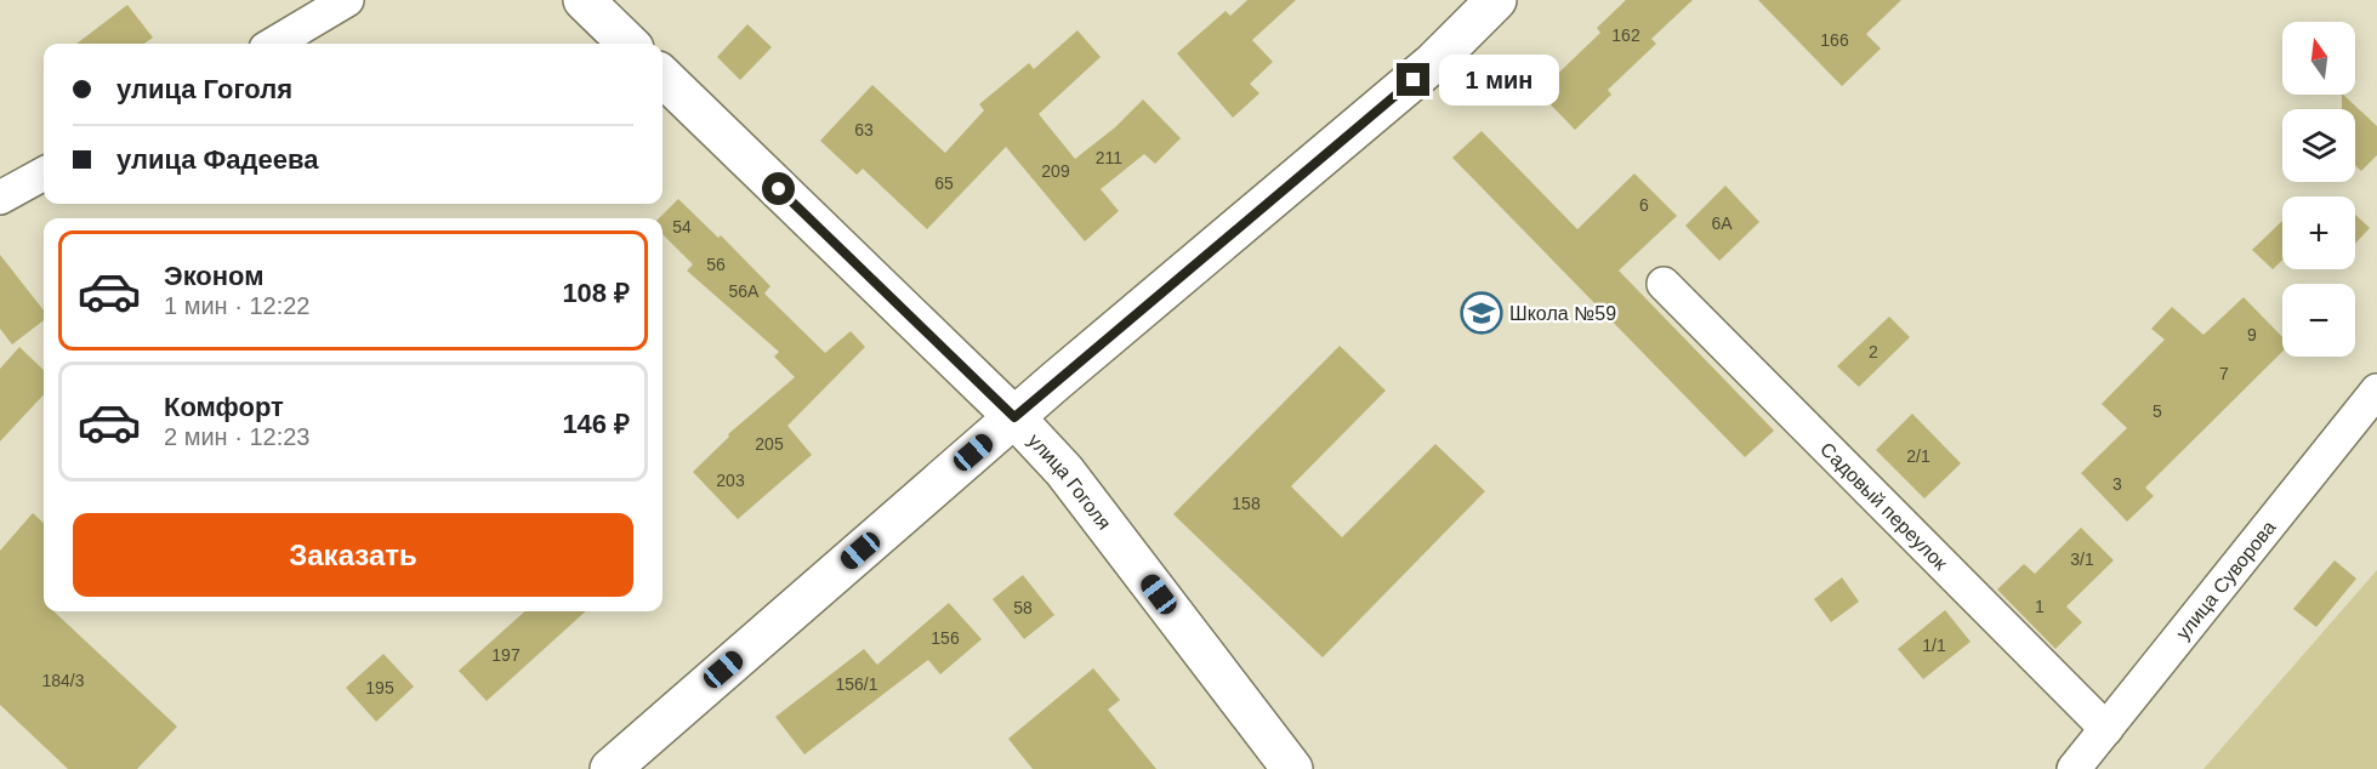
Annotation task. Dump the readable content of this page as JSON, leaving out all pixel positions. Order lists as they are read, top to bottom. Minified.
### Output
{"streets":{"main road":["улица Гоголя"],"street":["Садовый переулок","улица Суворова"]},"crossings":[["Садовый переулок","улица Суворова"]],"places":{"school or university":["Школа №59"]},"house_numbers":["162","166","63","211","209","65","6","6А","54","56","56А","9","2","7","5","205","2/1","203","3","158","3/1","1","58","156","1/1","197","184/3","156/1","195"],"north":"top","page":{"map_buttons":["+","−"],"banner":["улица Гоголя","улица Фадеева"],"bubble":"1 мин","list":[{"name":"Эконом","note":"1 мин · 12:22","value":"108 ₽"},{"name":"Комфорт","note":"2 мин · 12:23","value":"146 ₽"}],"buttons":"Заказать"}}
